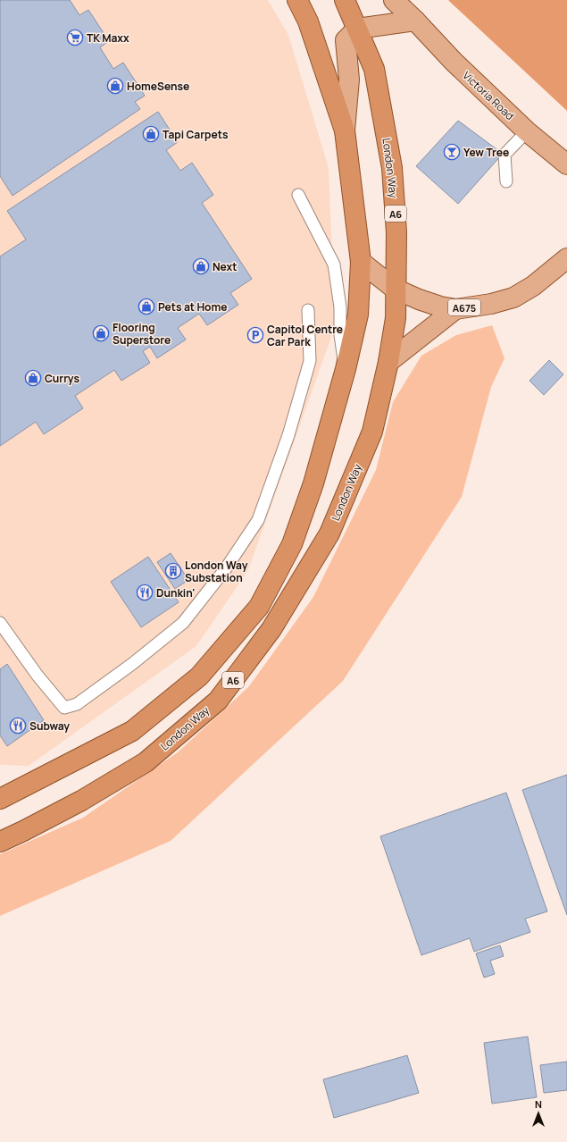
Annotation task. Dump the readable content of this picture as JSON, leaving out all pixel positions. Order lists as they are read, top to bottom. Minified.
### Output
{"streets":{"highway":["London Way","A6"],"main road":["Victoria Road","A675"]},"crossings":[["London Way","A675"],["A6","A675"]],"places":{"supermarket":["TK Maxx"],"shop":["HomeSense","Tapi Carpets","Next","Pets at Home","Flooring Superstore","Currys"],"bar":["Yew Tree"],"parking":["Capitol Centre Car Park"],"building":["London Way Substation"],"restaurant":["Dunkin'","Subway"]},"north":"top"}
